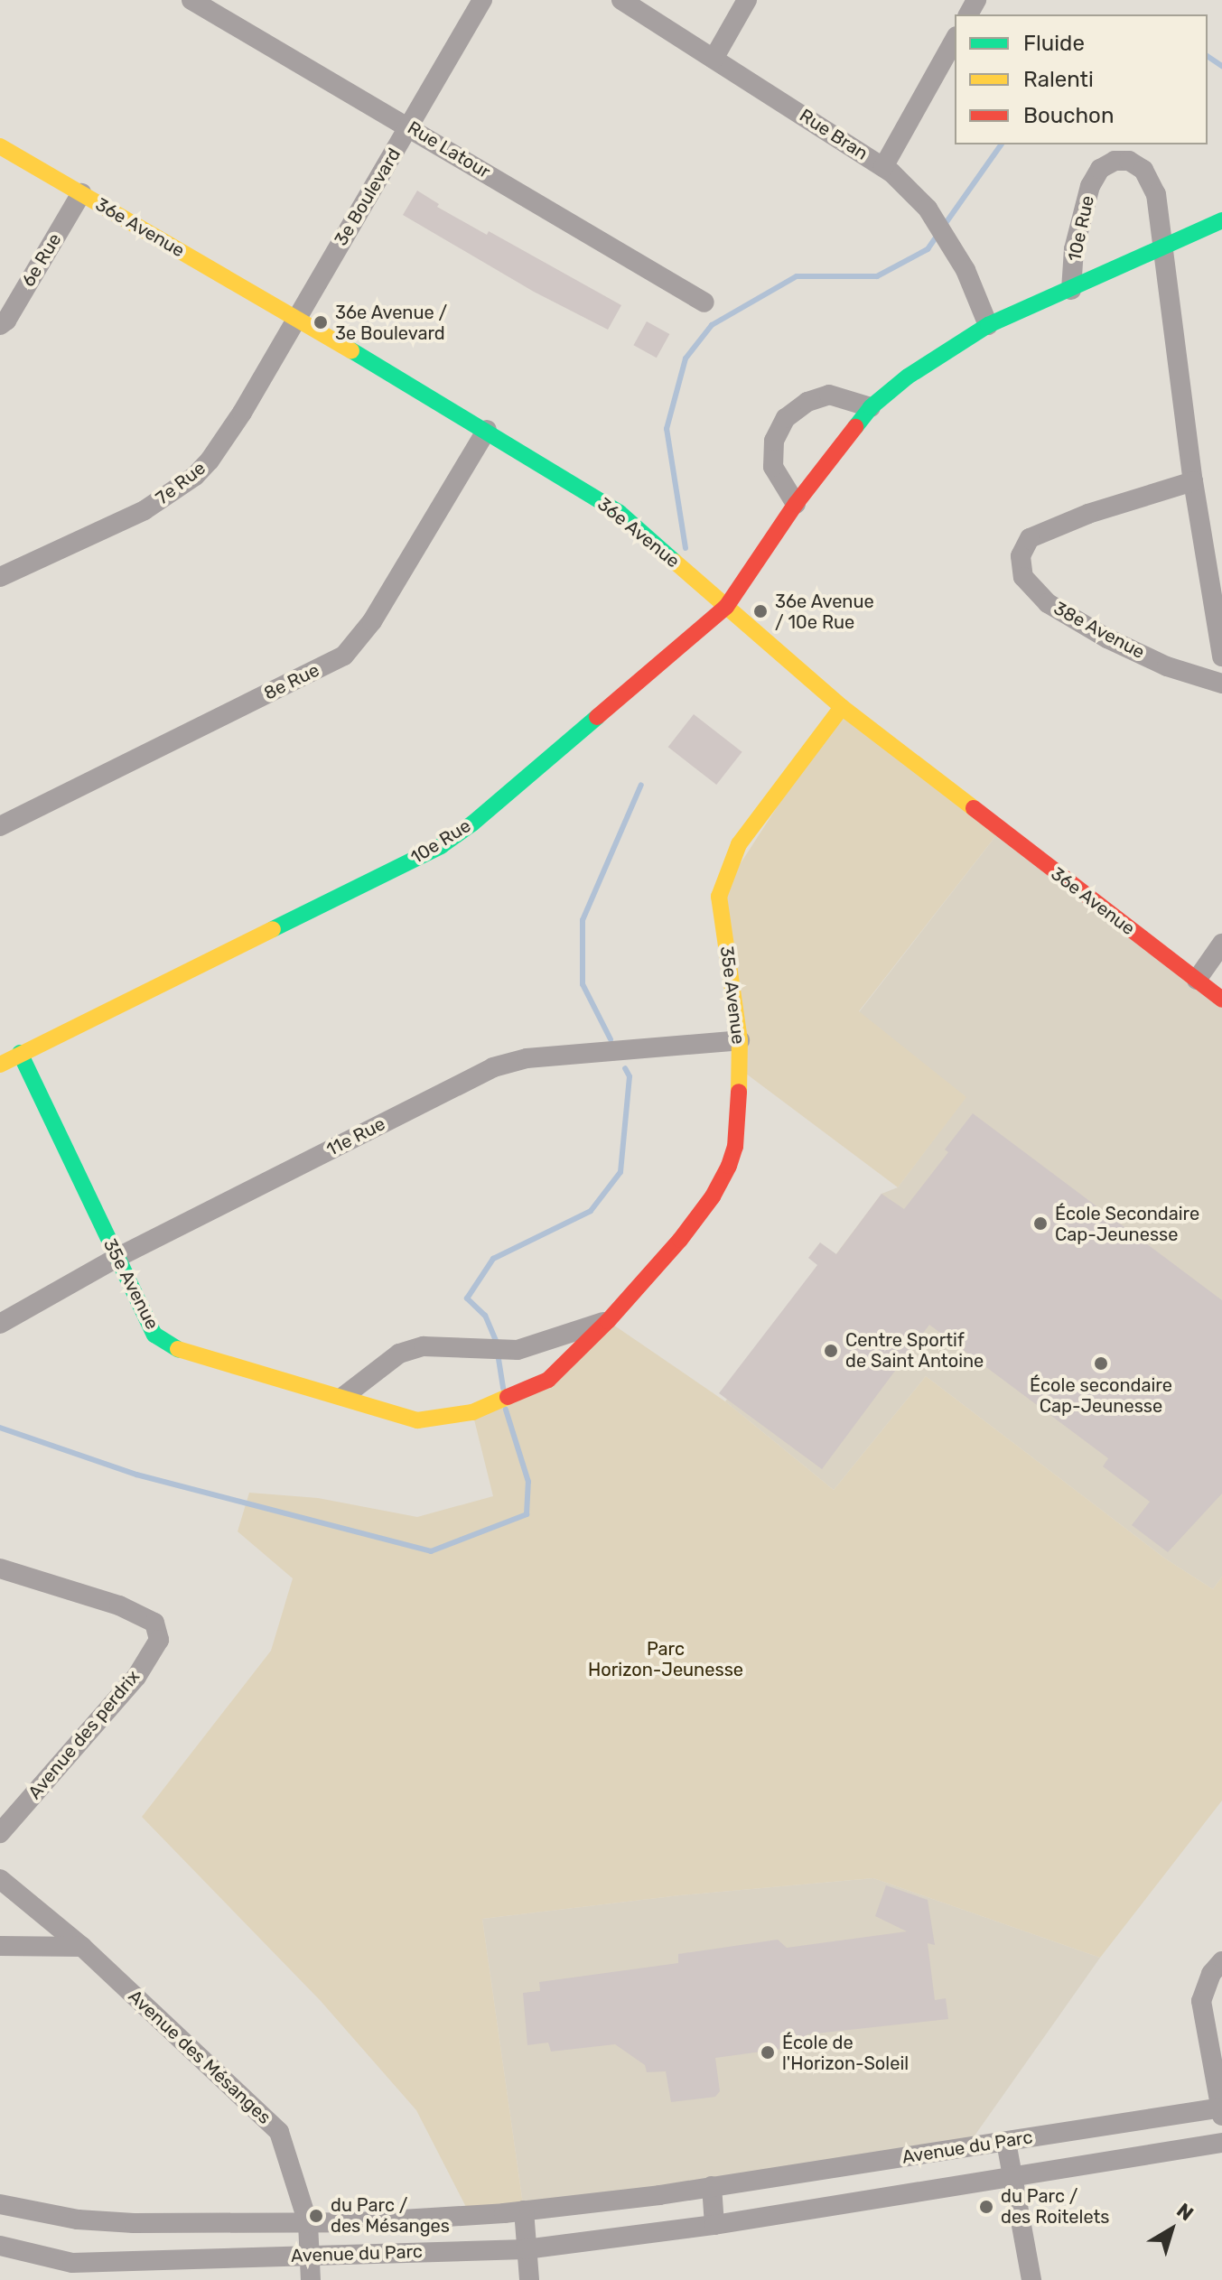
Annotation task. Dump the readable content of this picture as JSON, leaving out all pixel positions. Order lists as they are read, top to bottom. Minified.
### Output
{"streets":{"street":["Rue Bran","Rue Latour","3e Boulevard","36e Avenue","10e Rue","6e Rue","7e Rue","38e Avenue","8e Rue","35e Avenue","11e Rue","Avenue des perdrix","Avenue des Mésanges","Avenue du Parc"]},"crossings":[["Rue Bran","10e Rue"],["Rue Latour","3e Boulevard"],["3e Boulevard","36e Avenue"],["3e Boulevard","7e Rue"],["36e Avenue","10e Rue"],["36e Avenue","6e Rue"],["36e Avenue","7e Rue"],["36e Avenue","8e Rue"],["36e Avenue","35e Avenue"],["10e Rue","35e Avenue"],["35e Avenue","11e Rue"],["Avenue des Mésanges","Avenue du Parc"]],"parks":["Parc Horizon-Jeunesse"],"places":["36e Avenue / 3e Boulevard","36e Avenue / 10e Rue","École Secondaire Cap-Jeunesse","Centre Sportif de Saint Antoine","École secondaire Cap-Jeunesse","École de l'Horizon-Soleil","du Parc / des Roitelets","du Parc / des Mésanges"],"legend":["Fluide","Ralenti","Bouchon"],"north":"top right"}
